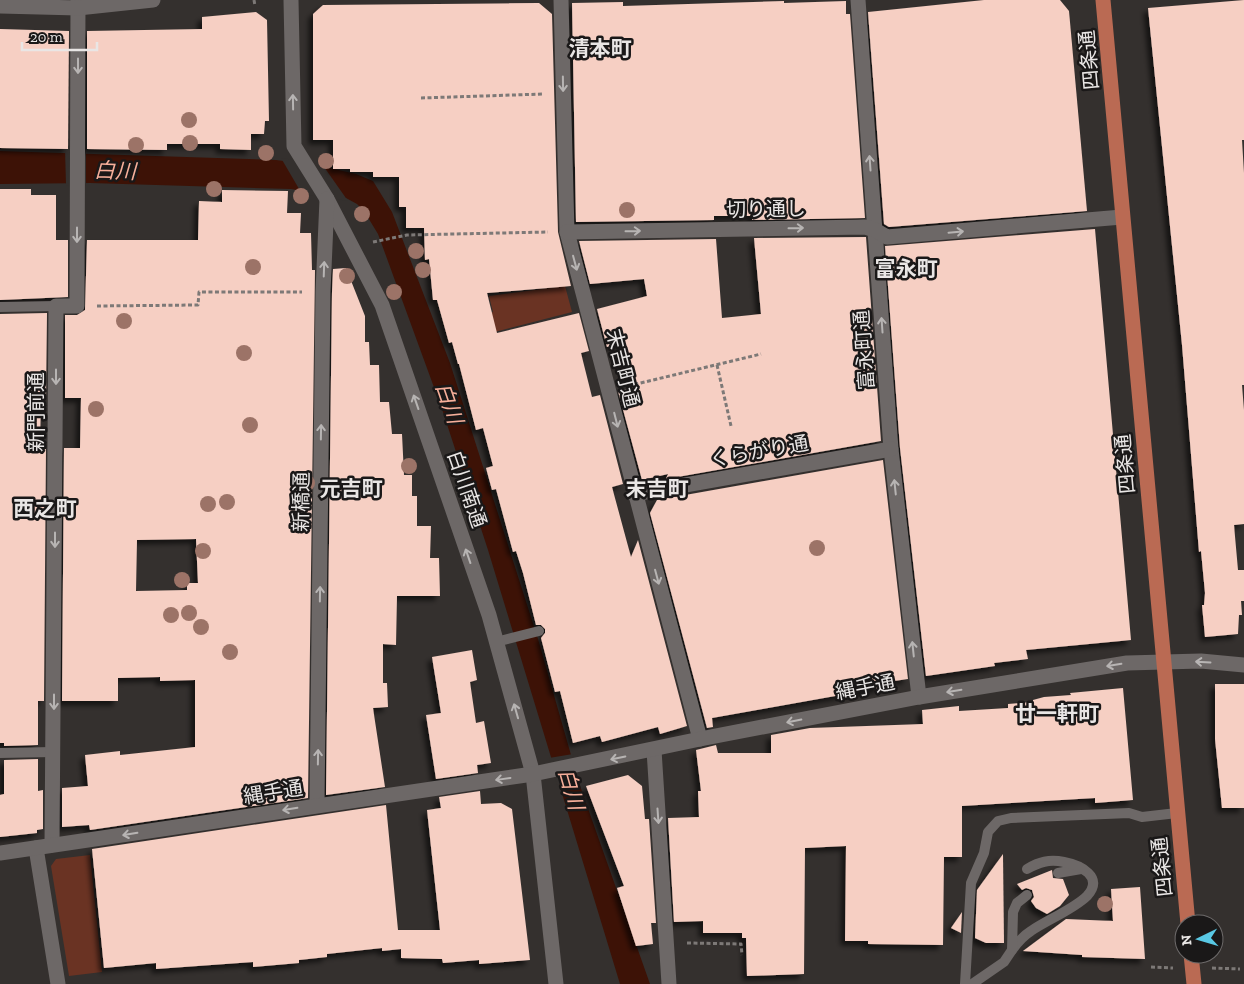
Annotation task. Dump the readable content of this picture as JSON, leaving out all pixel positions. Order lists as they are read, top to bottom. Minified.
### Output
{"streets":{"main road":["四条通"],"street":["切り通し","富永町通","末吉町通","新門前通","くらがり通","白川南通","新橋通","縄手通"]},"crossings":[["四条通","切り通し"],["四条通","縄手通"],["切り通し","富永町通"],["切り通し","末吉町通"],["富永町通","くらがり通"],["富永町通","縄手通"],["末吉町通","くらがり通"],["末吉町通","縄手通"],["新門前通","縄手通"],["白川南通","新橋通"],["白川南通","縄手通"],["新橋通","縄手通"]],"one_way":["切り通し","富永町通","末吉町通","新門前通","白川南通","新橋通","縄手通"],"districts":["清本町","富永町","元吉町","末吉町","西之町","廿一軒町"],"water":["白川"],"scale_bar":"20 m","north":"left"}
